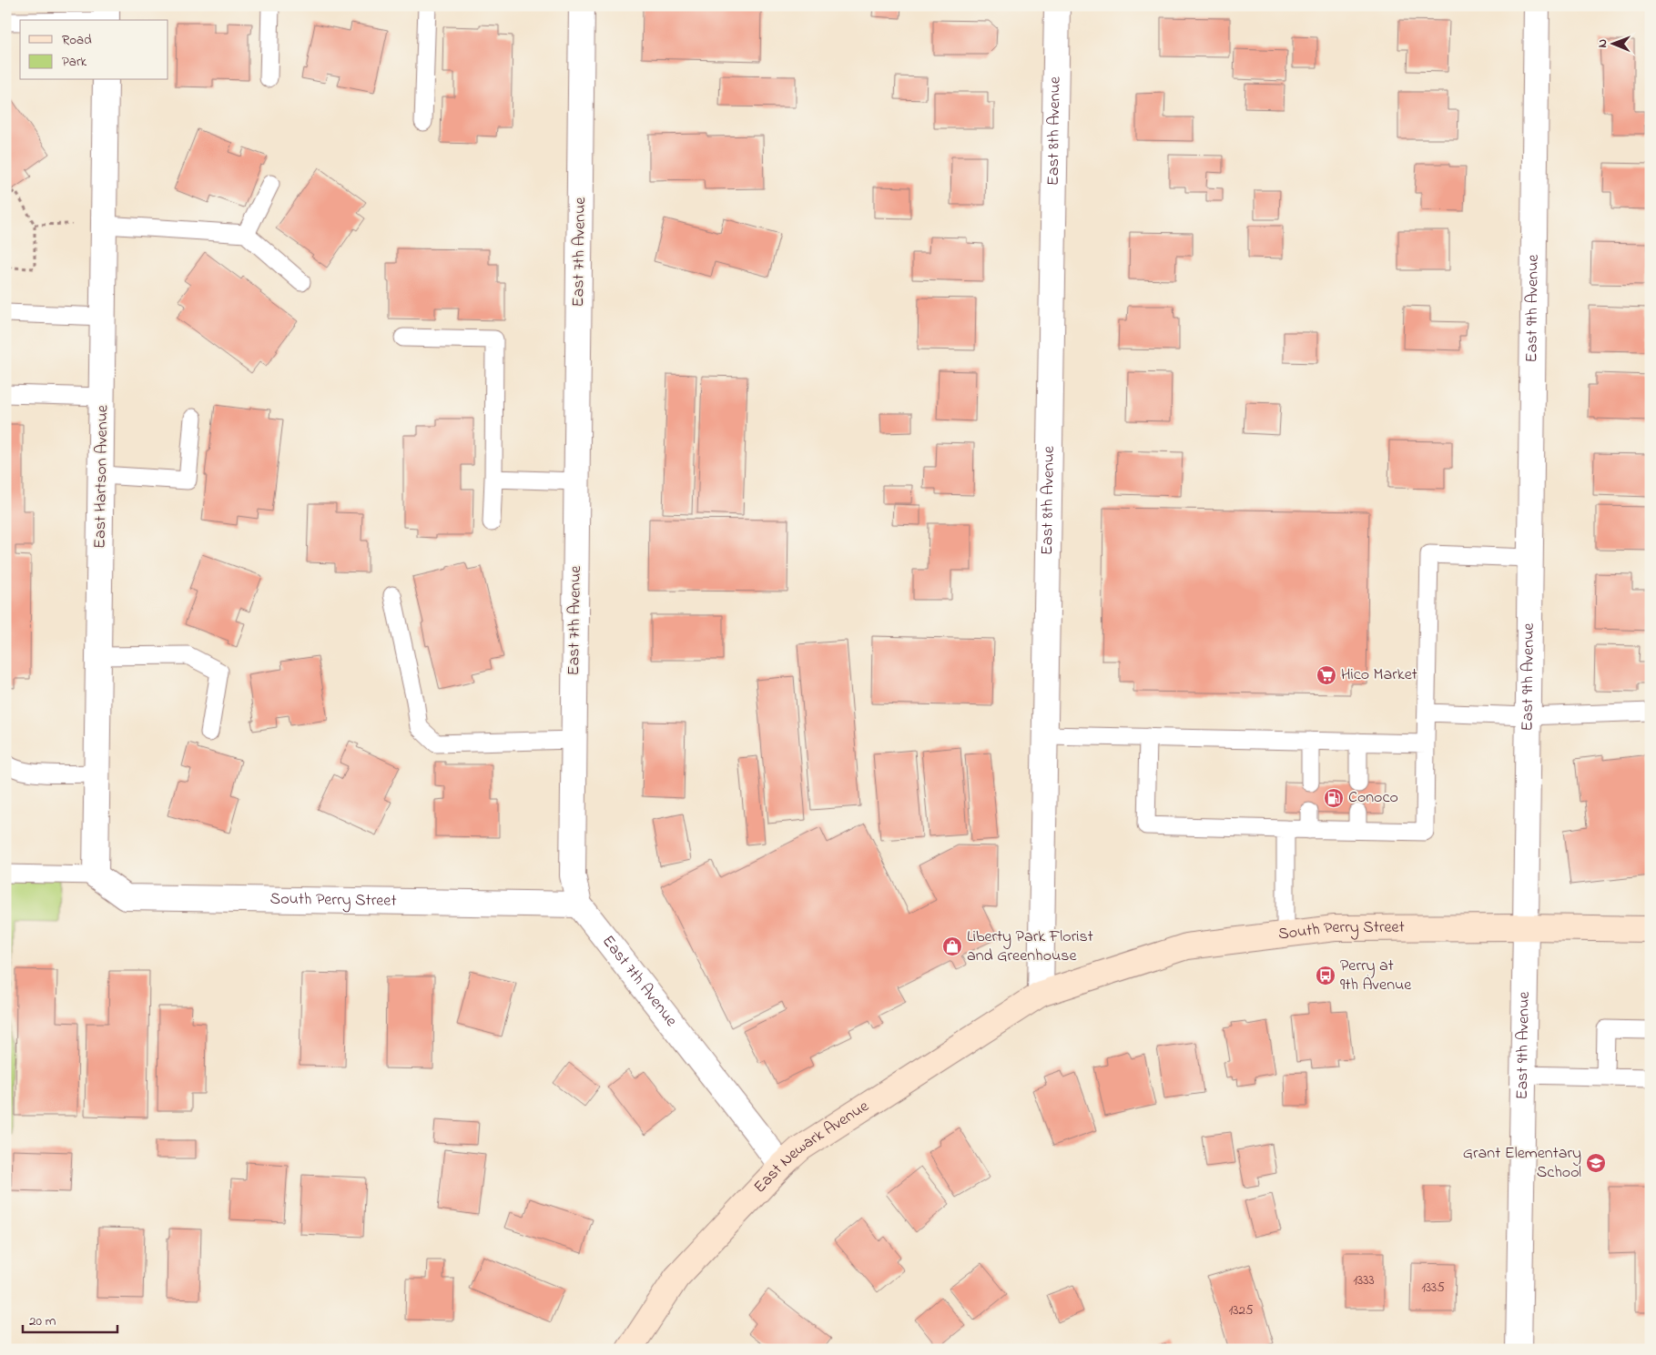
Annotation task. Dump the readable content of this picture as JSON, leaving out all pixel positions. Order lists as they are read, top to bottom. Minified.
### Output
{"streets":{"main road":["South Perry Street","East Newark Avenue"],"street":["East 8th Avenue","East 7th Avenue","East 9th Avenue","East Hartson Avenue"]},"crossings":[["East 8th Avenue","South Perry Street"],["East 8th Avenue","East Newark Avenue"],["East 7th Avenue","South Perry Street"],["East 7th Avenue","East Newark Avenue"],["East 9th Avenue","South Perry Street"],["East Hartson Avenue","South Perry Street"],["South Perry Street","East Newark Avenue"]],"places":{"supermarket":["Hico Market"],"fuel station":["Conoco"],"shop":["Liberty Park Florist and Greenhouse"],"bus stop":["Perry at 9th Avenue"],"school or university":["Grant Elementary School"]},"house_numbers":["1333","1335","1325"],"legend":["Road","Park"],"scale_bar":"20 m","north":"left"}
